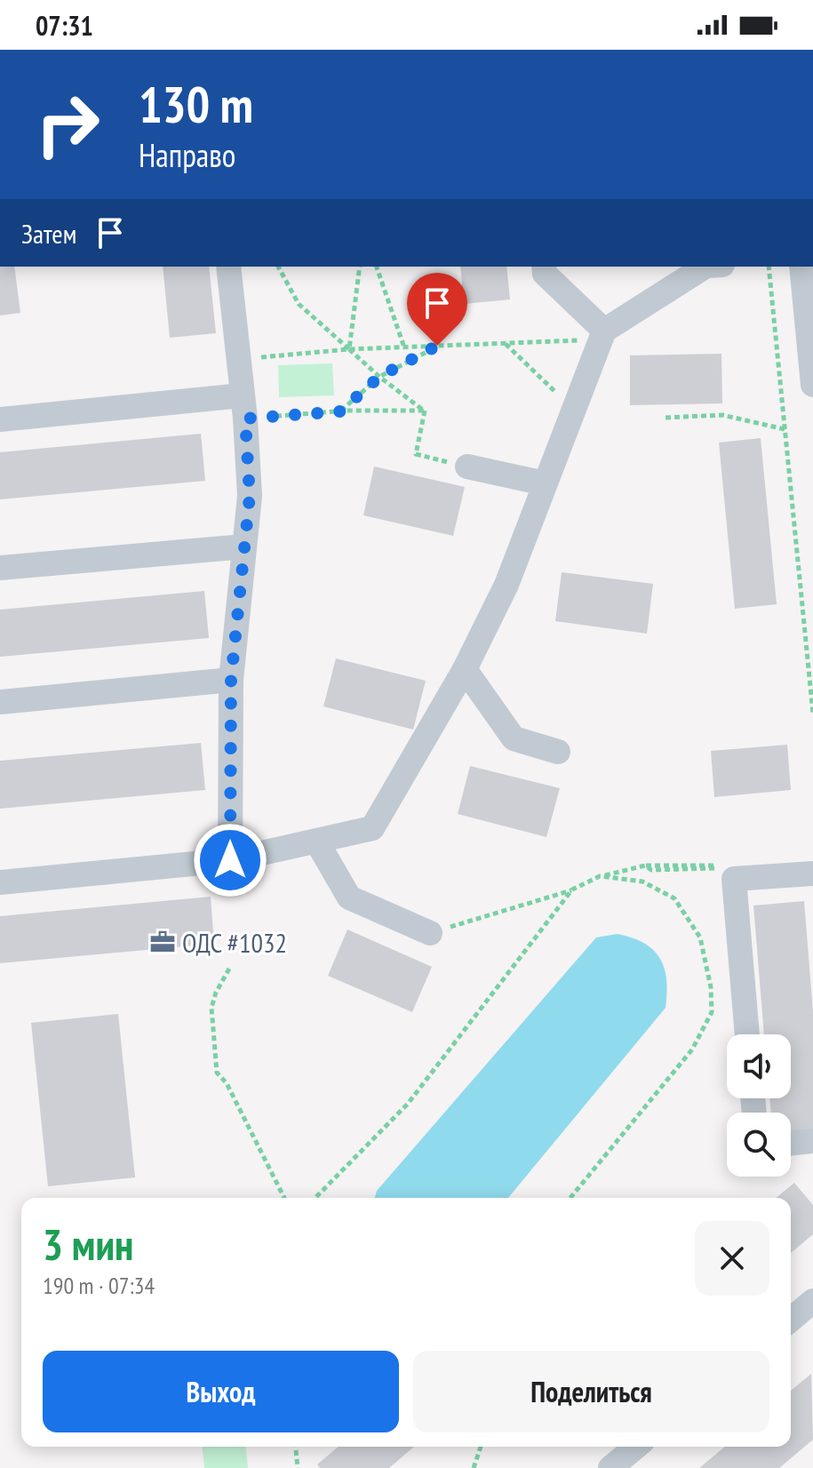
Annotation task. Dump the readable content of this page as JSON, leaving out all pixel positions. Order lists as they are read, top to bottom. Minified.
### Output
{"places":{"office":["ОДС #1032"]},"page":{"status":"07:31","turn":["130 m","Направо"],"then":"Затем","heading":["3 мин","190 m · 07:34"],"buttons":["Выход","Поделиться"]}}
